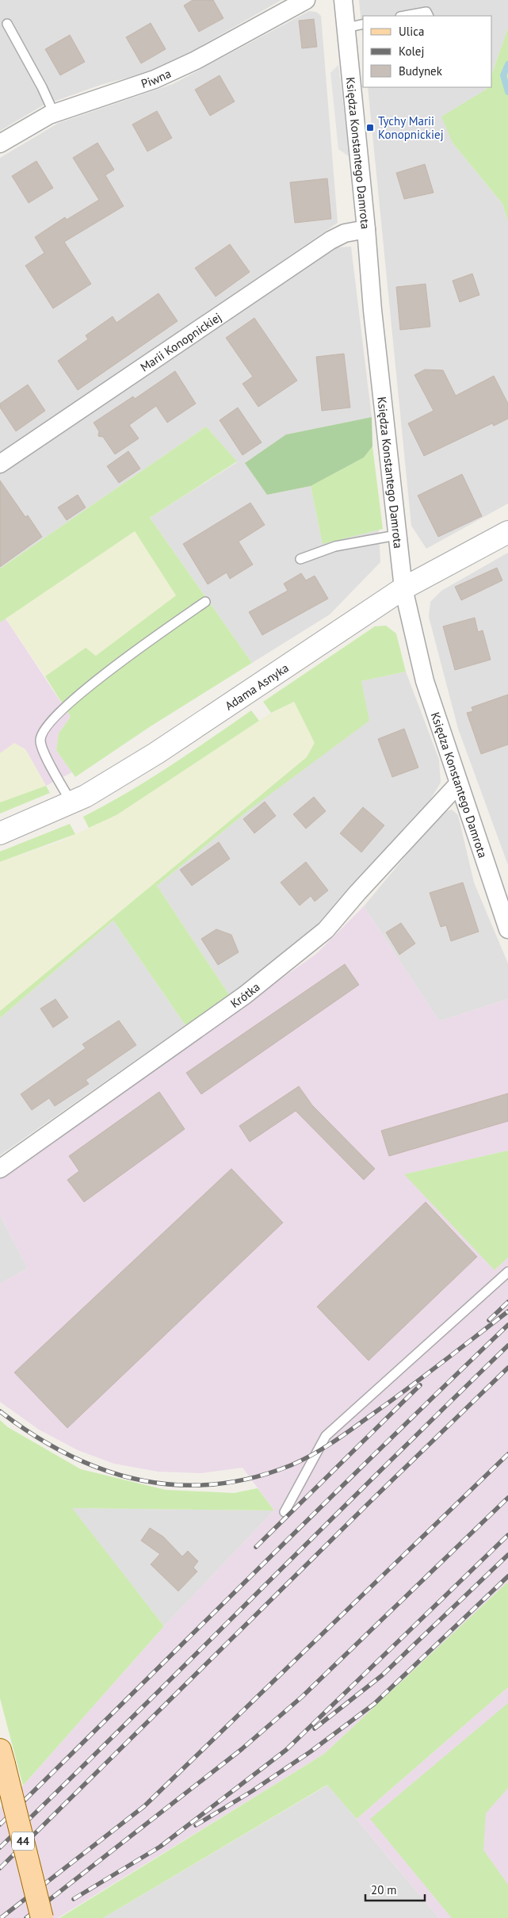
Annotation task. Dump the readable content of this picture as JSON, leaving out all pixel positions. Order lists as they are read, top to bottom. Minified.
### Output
{"streets":{"main road":["44"],"street":["Piwna","Księdza Konstantego Damrota","Marii Konopnickiej","Adama Asnyka","Krótka"]},"crossings":[["Księdza Konstantego Damrota","Marii Konopnickiej"],["Księdza Konstantego Damrota","Adama Asnyka"],["Księdza Konstantego Damrota","Krótka"]],"places":{"transit":["Tychy Marii Konopnickiej"]},"legend":["Ulica","Kolej","Budynek"],"scale_bar":"20 m"}
